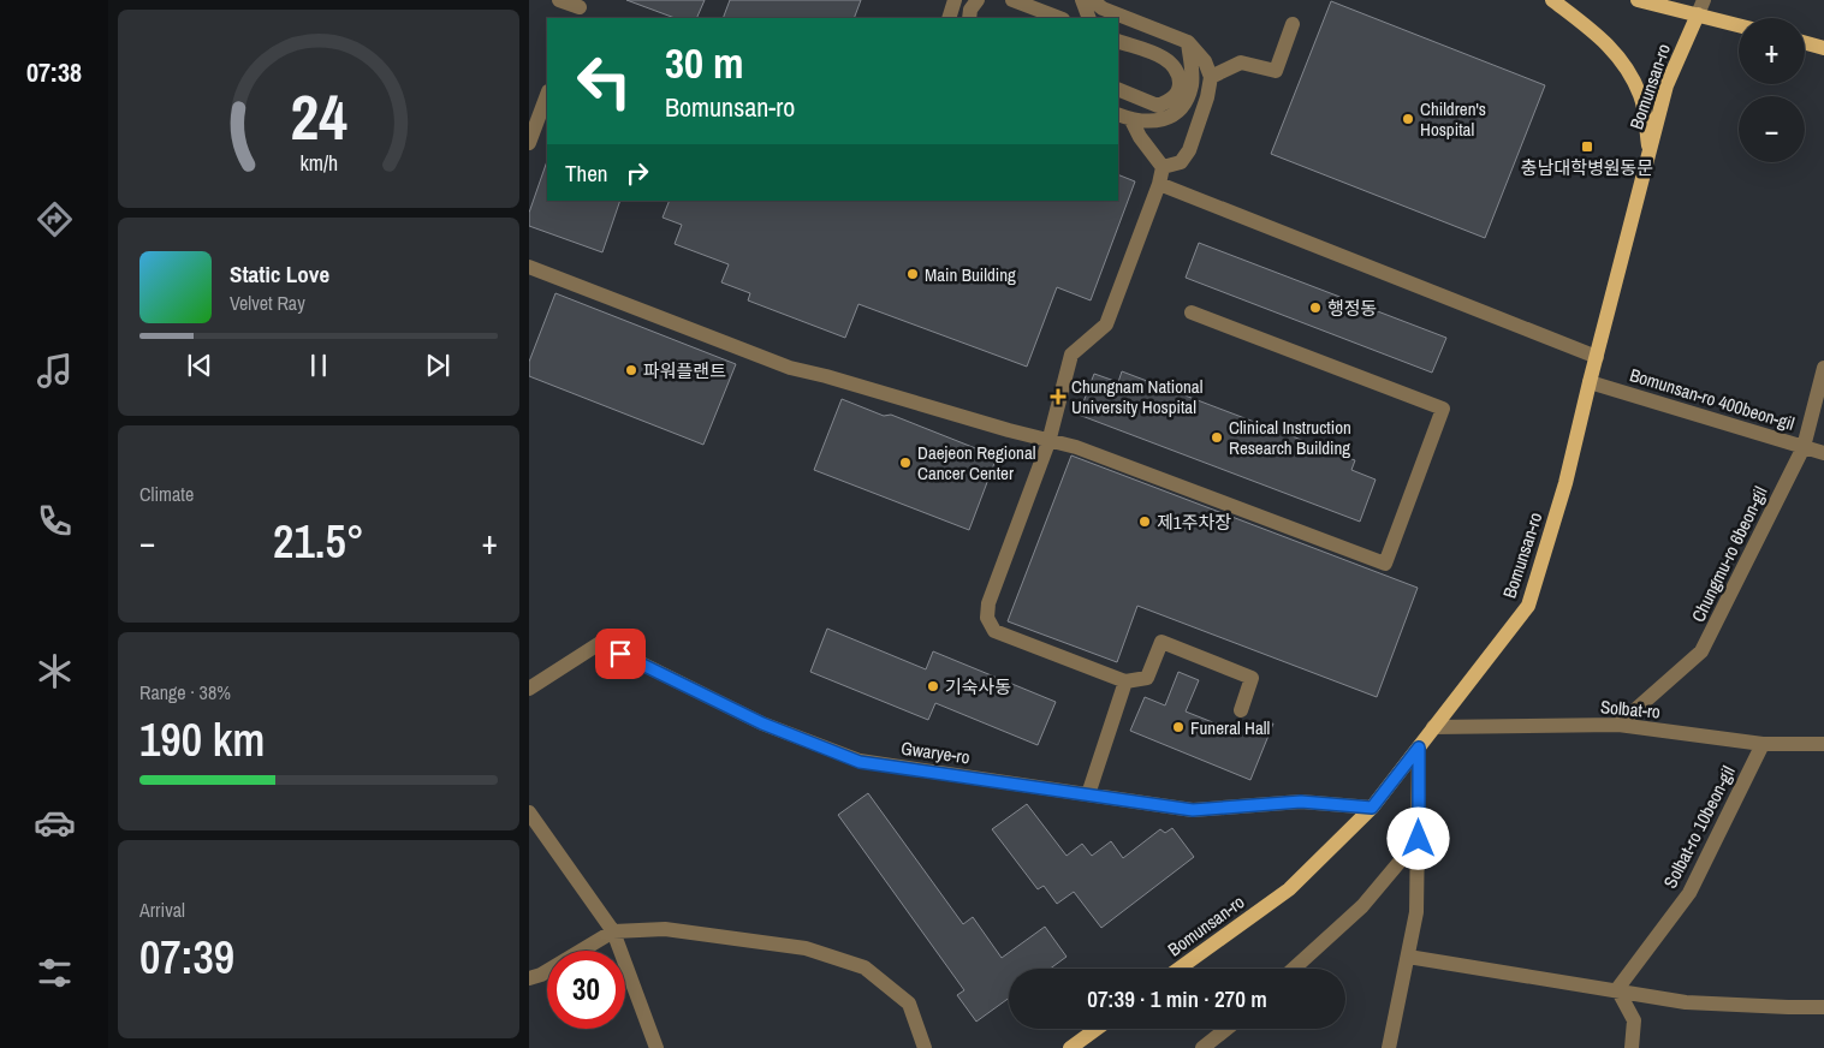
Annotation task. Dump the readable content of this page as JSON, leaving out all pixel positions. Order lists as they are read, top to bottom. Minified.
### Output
{"streets":{"main road":["Bomunsan-ro"],"street":["Bomunsan-ro 400beon-gil","Chungmu-ro 6beon-gil","Solbat-ro","Gwarye-ro","Solbat-ro 10beon-gil"]},"crossings":[["Bomunsan-ro","Bomunsan-ro 400beon-gil"],["Bomunsan-ro","Solbat-ro"],["Bomunsan-ro","Gwarye-ro"],["Bomunsan-ro 400beon-gil","Chungmu-ro 6beon-gil"],["Chungmu-ro 6beon-gil","Solbat-ro"],["Solbat-ro","Solbat-ro 10beon-gil"]],"places":{"other":["Children's Hospital","Main Building","행정동","파워플랜트","Clinical Instruction Research Building","Daejeon Regional Cancer Center","제1주차장","기숙사동","Funeral Hall"],"transit":["충남대학병원동문"],"health":["Chungnam National University Hospital"]},"page":{"tabs":"07:38","map_buttons":["+","−"],"turn":["30 m","Bomunsan-ro"],"then":"Then","song":["Static Love","Velvet Ray"],"tile":["Climate",["Range · 38%","190 km"],["Arrival","07:39"]],"heat":["−","21.5°","+"],"limit":"30","trip":"07:39 · 1 min · 270 m","gauge":["24","km/h"]}}
